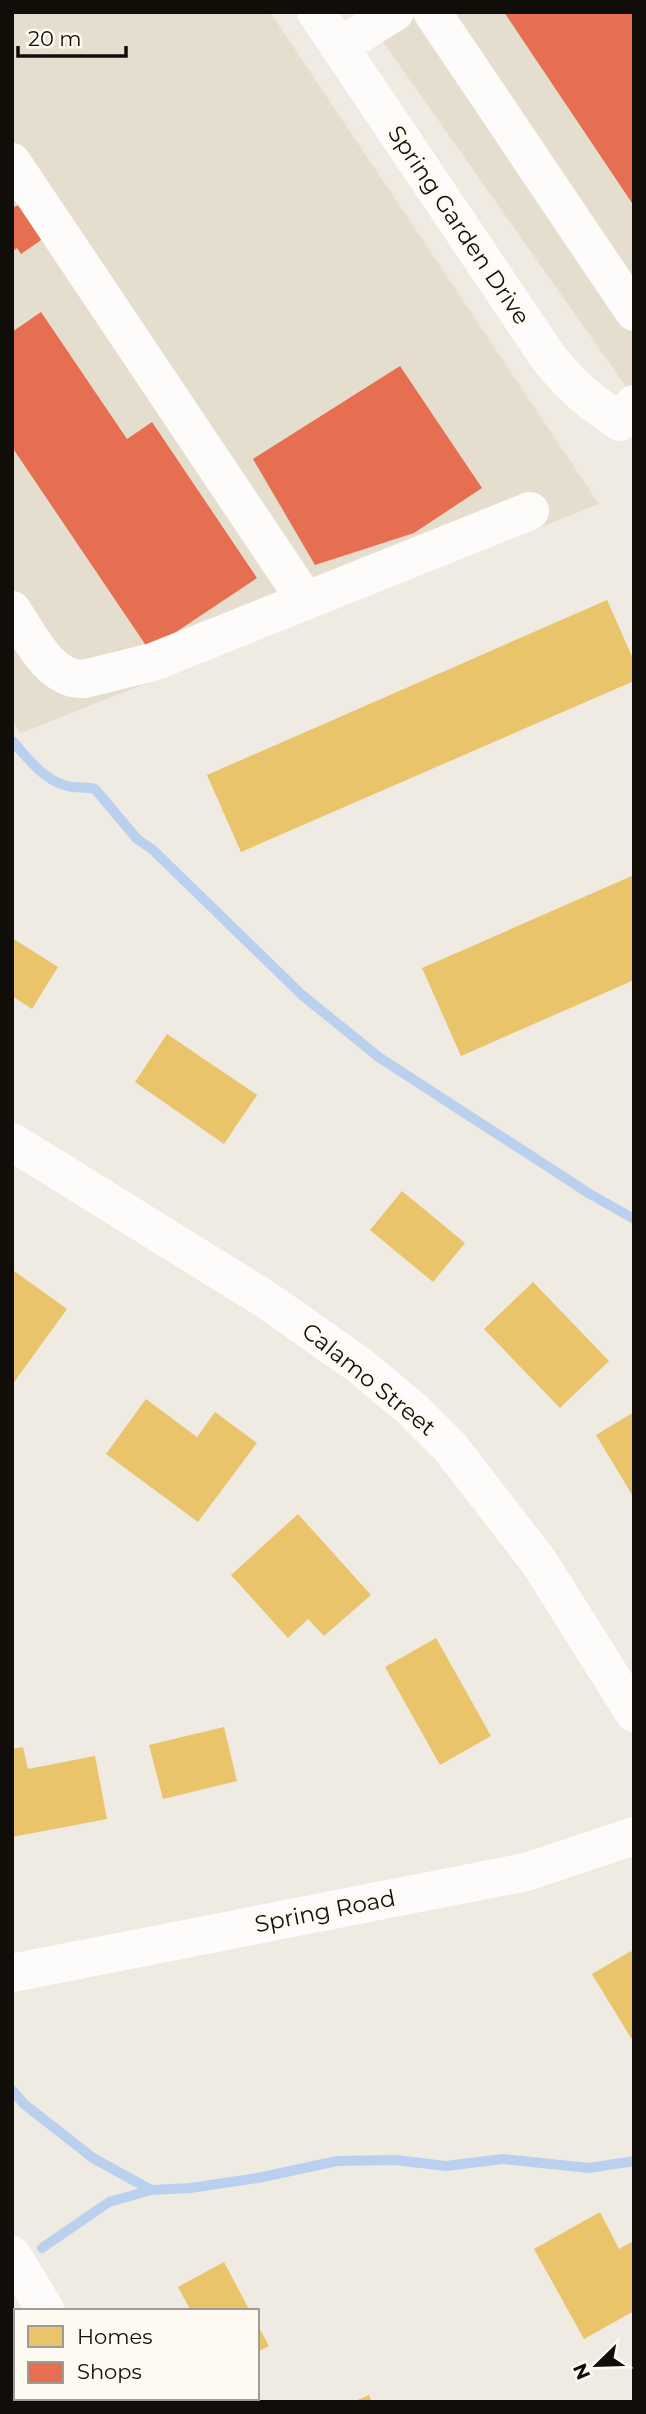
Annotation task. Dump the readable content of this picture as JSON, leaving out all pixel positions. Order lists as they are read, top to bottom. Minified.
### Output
{"streets":{"street":["Spring Garden Drive","Calamo Street","Spring Road"]},"legend":["Homes","Shops"],"scale_bar":"20 m","north":"bottom left"}
